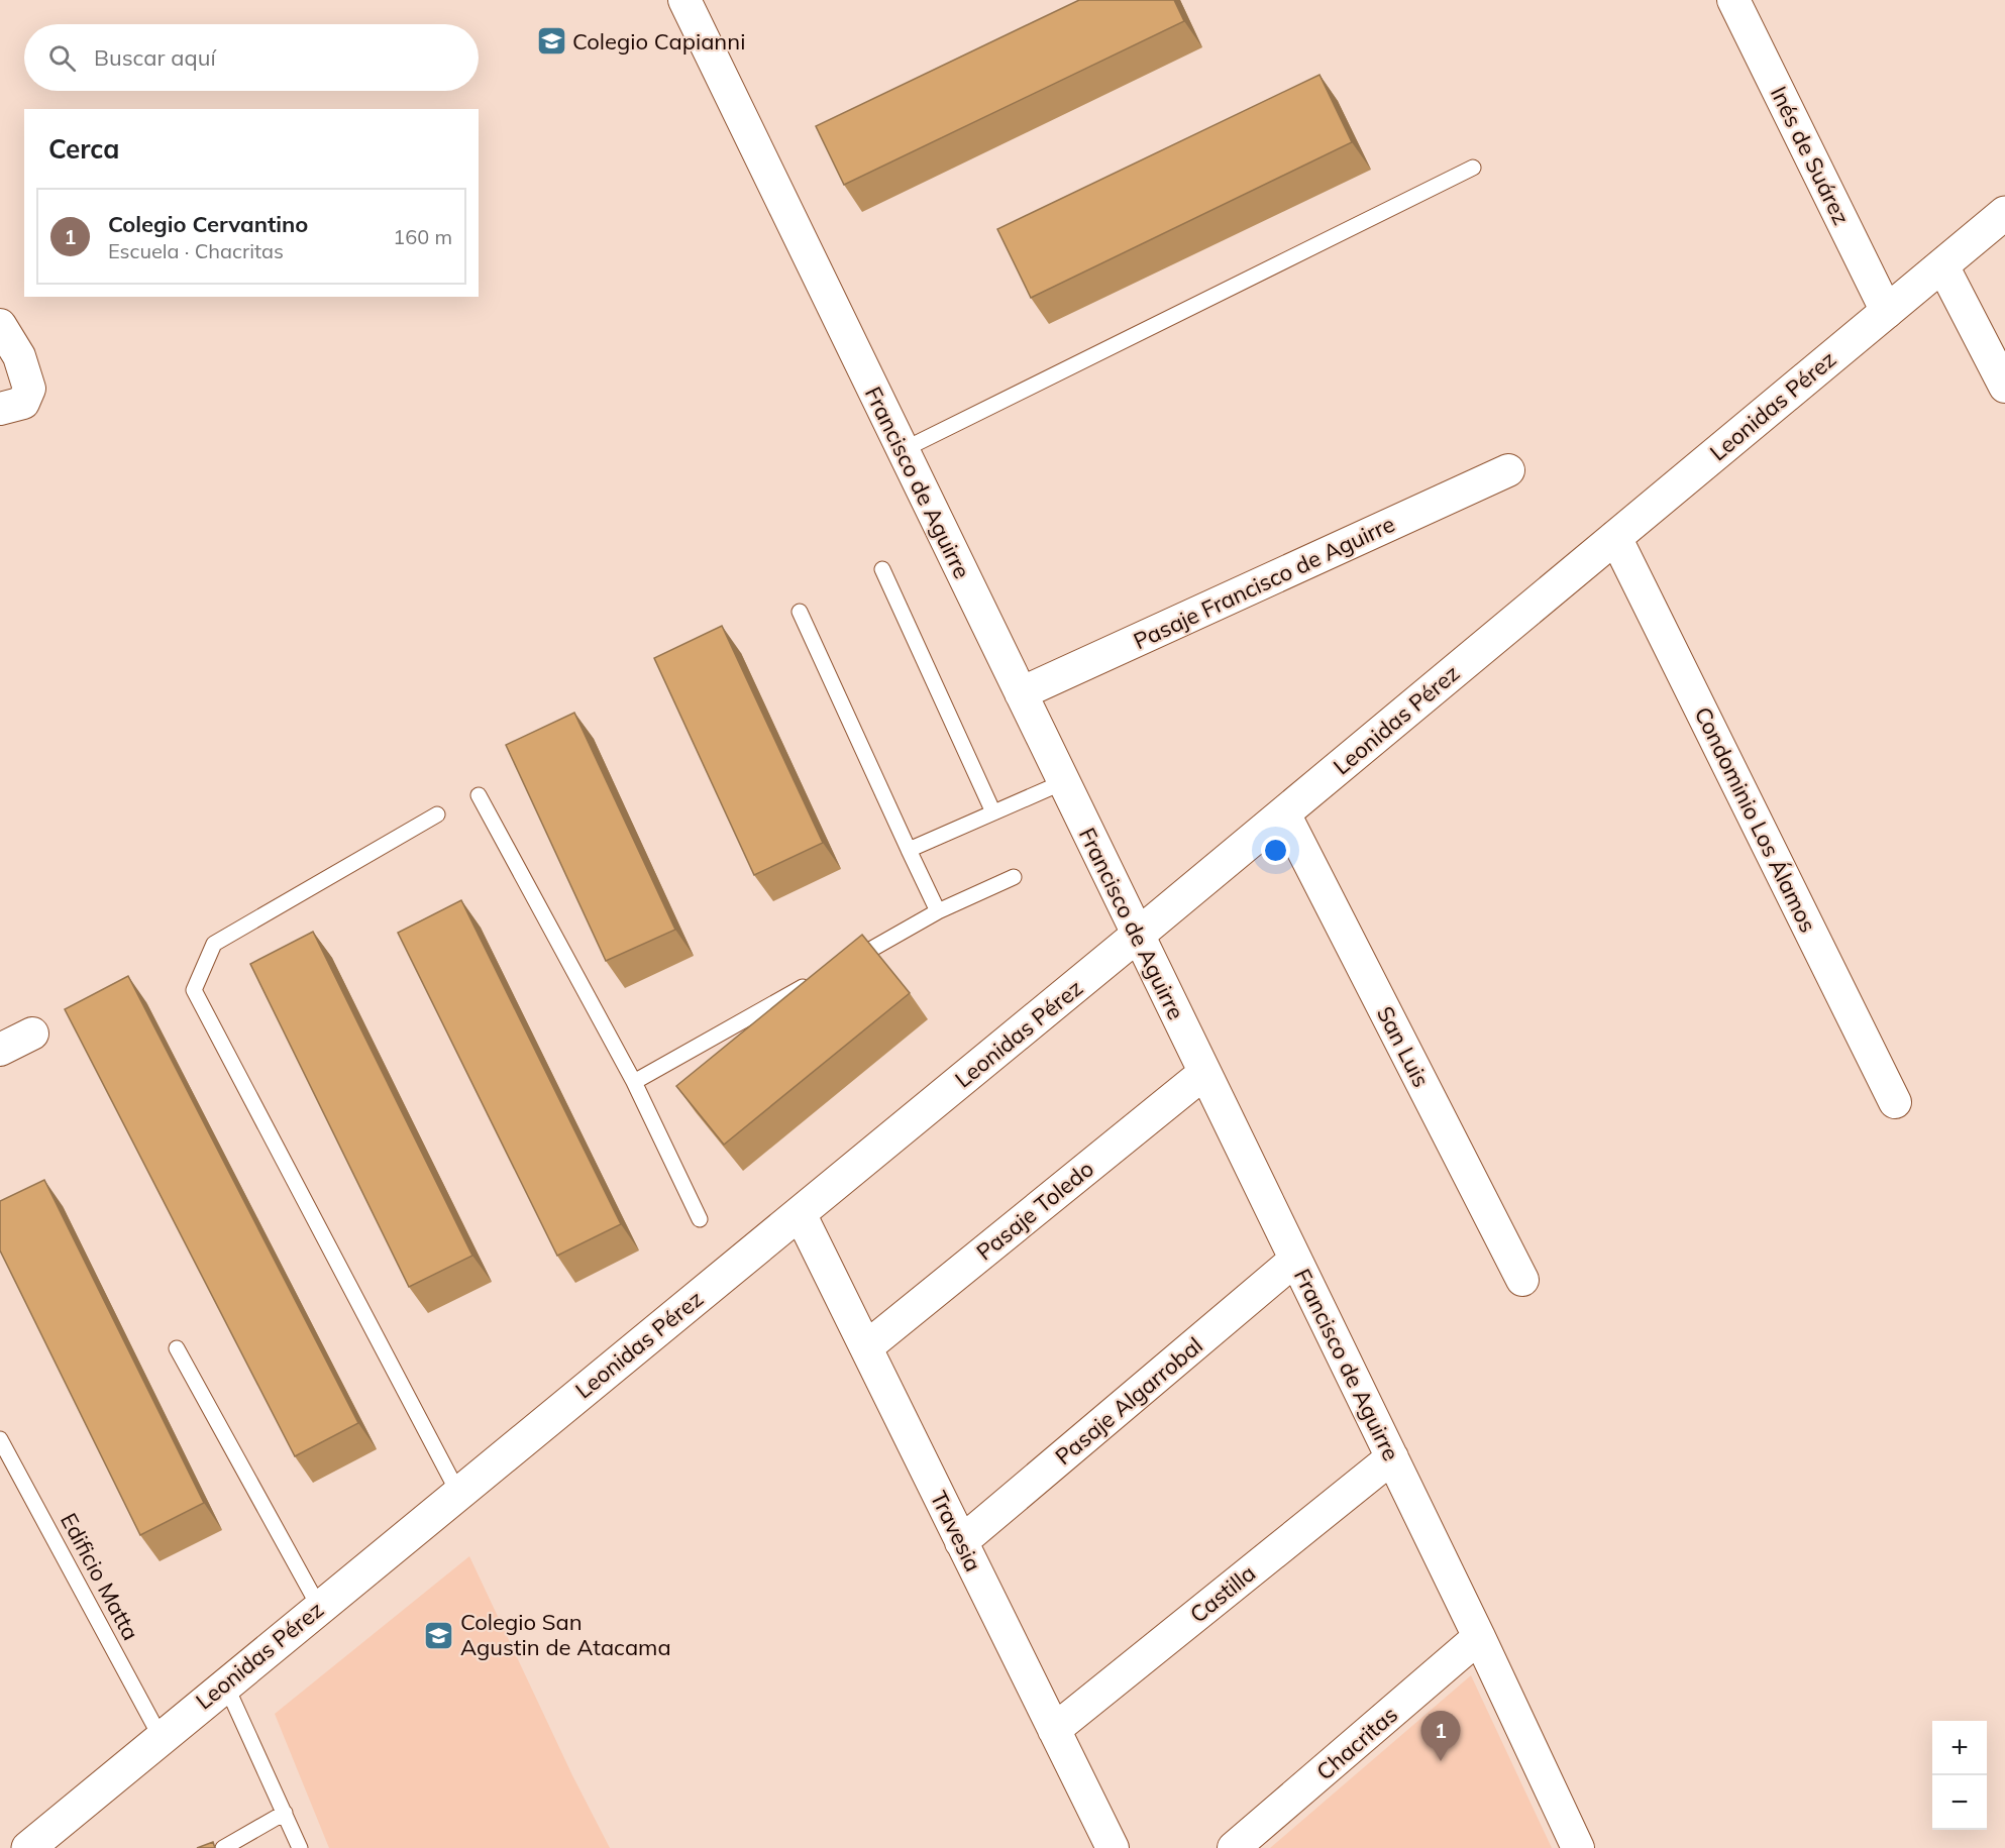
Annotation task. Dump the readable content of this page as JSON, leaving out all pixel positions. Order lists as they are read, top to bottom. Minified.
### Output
{"streets":{"street":["Inés de Suárez","Leonidas Pérez","Francisco de Aguirre","Pasaje Francisco de Aguirre","Condominio Los Álamos","San Luis","Pasaje Toledo","Pasaje Algarrobal","Travesia","Castilla","Chacritas"],"lane":["Edificio Matta"]},"crossings":[["Inés de Suárez","Leonidas Pérez"],["Leonidas Pérez","Francisco de Aguirre"],["Leonidas Pérez","Condominio Los Álamos"],["Leonidas Pérez","San Luis"],["Leonidas Pérez","Travesia"],["Leonidas Pérez","Edificio Matta"],["Francisco de Aguirre","Pasaje Francisco de Aguirre"],["Francisco de Aguirre","Pasaje Toledo"],["Francisco de Aguirre","Pasaje Algarrobal"],["Francisco de Aguirre","Castilla"],["Francisco de Aguirre","Chacritas"],["Pasaje Toledo","Travesia"],["Pasaje Algarrobal","Travesia"],["Travesia","Castilla"]],"places":{"school or university":["Colegio Capianni","Colegio San Agustin de Atacama"]},"page":{"search":"Buscar aquí","heading":"Cerca","list":[{"mark":"1","name":"Colegio Cervantino","note":"Escuela · Chacritas","value":"160 m"}],"pins":"1","map_buttons":["+","−"]}}
